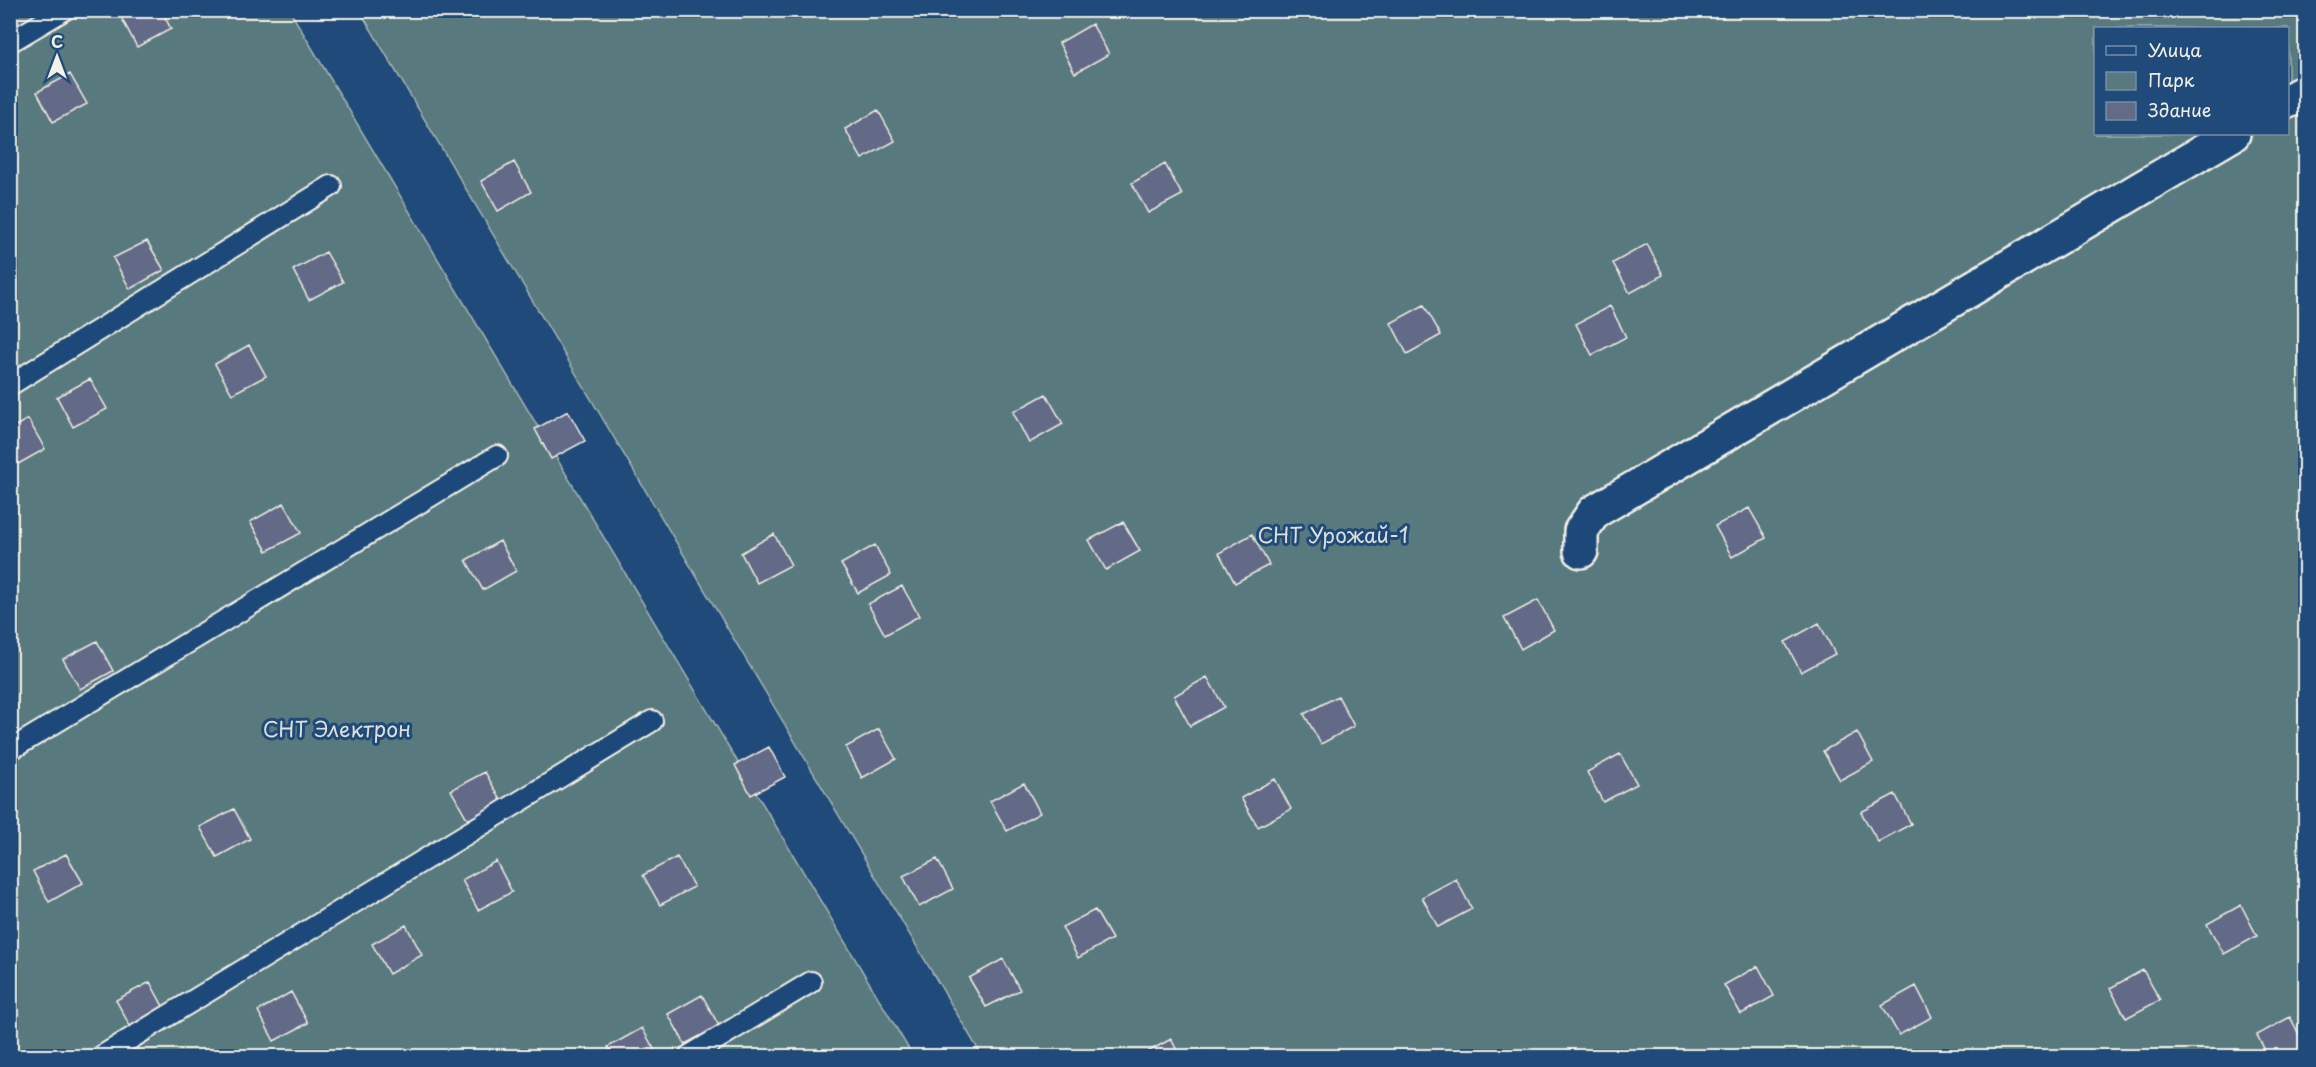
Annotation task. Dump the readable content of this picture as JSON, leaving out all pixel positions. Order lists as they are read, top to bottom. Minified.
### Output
{"parks":["СНТ Урожай-1","СНТ Электрон"],"legend":["Улица","Парк","Здание"],"north":"top"}
